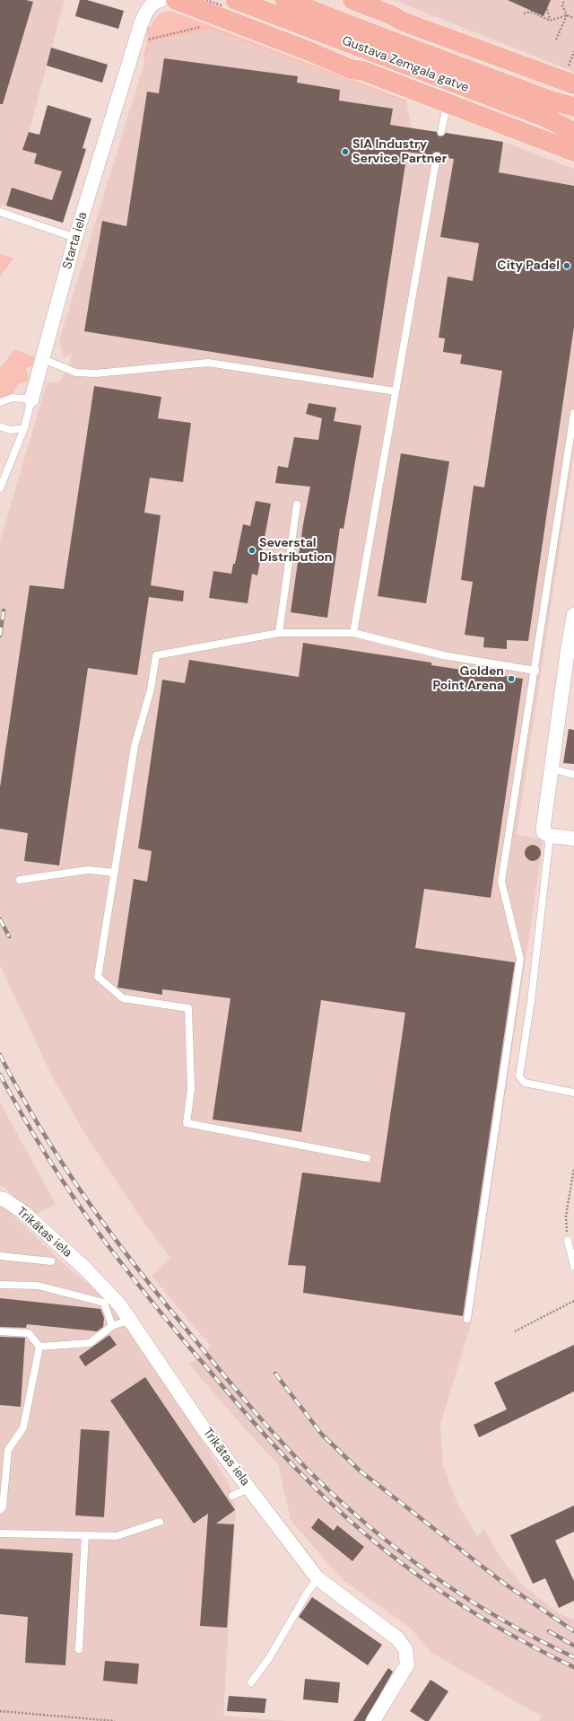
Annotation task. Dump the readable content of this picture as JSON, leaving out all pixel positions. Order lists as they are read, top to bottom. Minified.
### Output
{"streets":{"main road":["Gustava Zemgala gatve"],"street":["Starta iela","Trikātas iela"]},"places":["SIA Industry Service Partner","City Padel","Severstal Distribution","Golden Point Arena"]}
